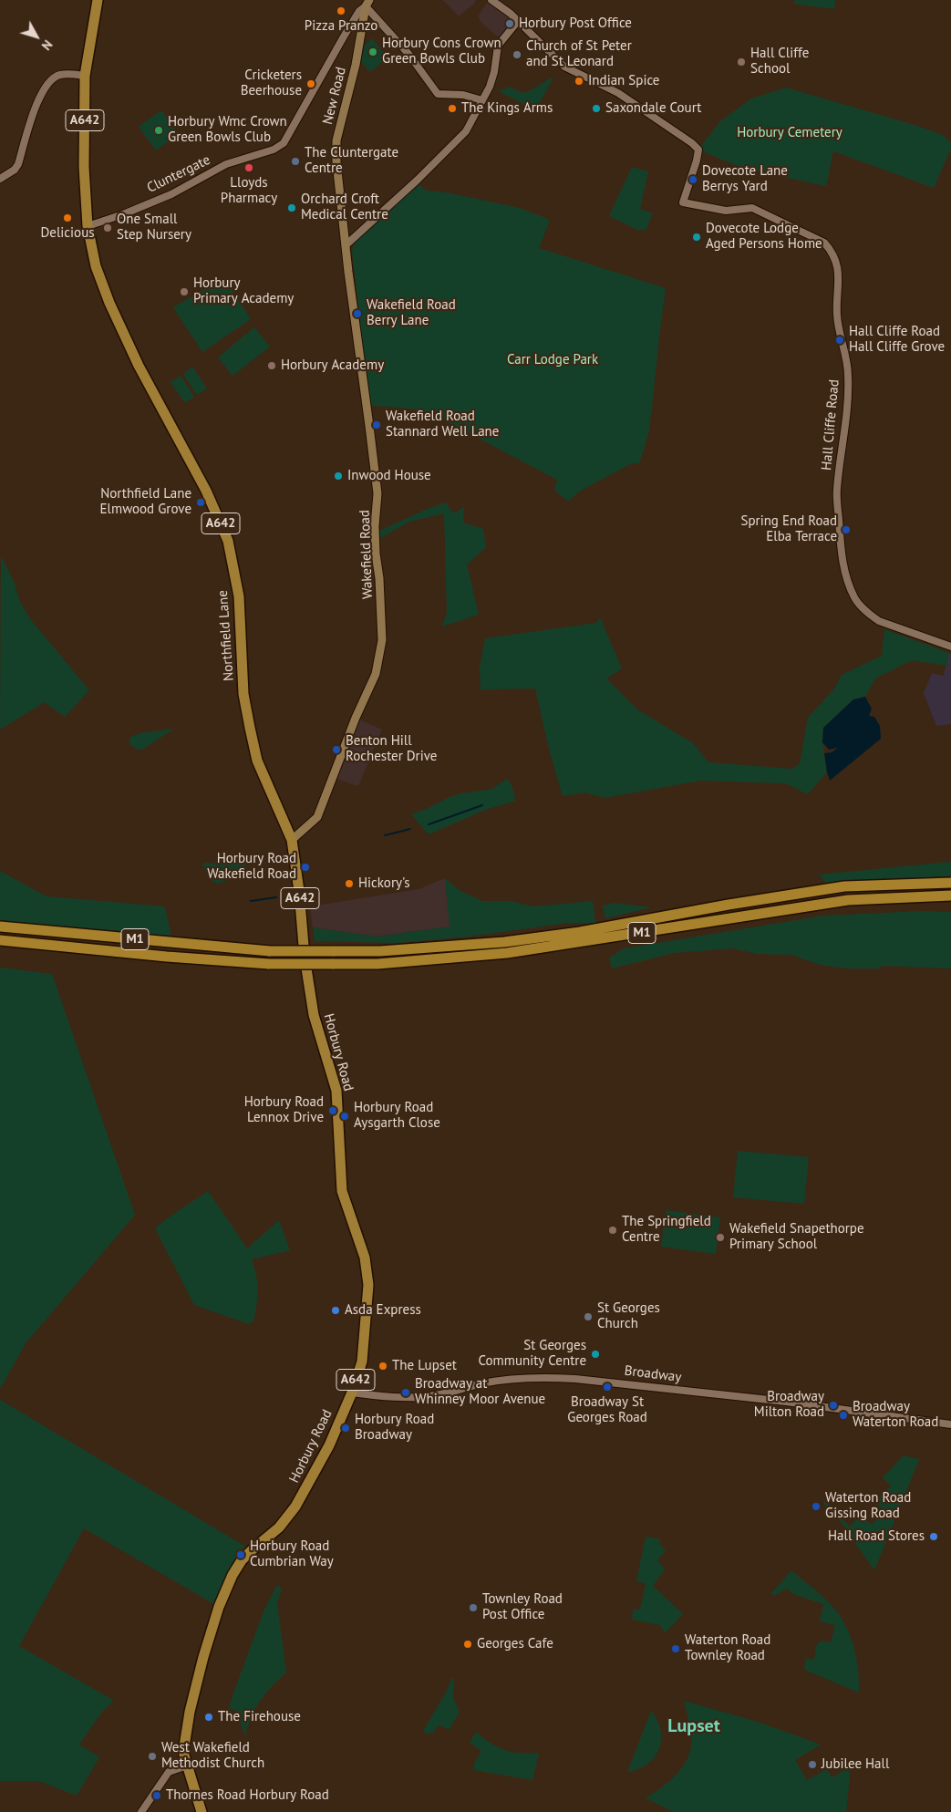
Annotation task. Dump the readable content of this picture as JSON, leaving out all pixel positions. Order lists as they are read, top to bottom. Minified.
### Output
{"streets":{"highway":["A642","Northfield Lane","M1","Horbury Road"],"main road":["New Road","Wakefield Road"],"street":["Cluntergate","Hall Cliffe Road","Broadway"]},"crossings":[["New Road","Cluntergate"],["New Road","Wakefield Road"],["A642","Cluntergate"],["A642","Northfield Lane"],["Cluntergate","Northfield Lane"],["Wakefield Road","Northfield Lane"],["Northfield Lane","Horbury Road"],["Horbury Road","Broadway"]],"districts":["Lupset"],"parks":["Horbury Cemetery","Carr Lodge Park"],"places":["Pizza Pranzo","Horbury Post Office","Horbury Cons Crown Green Bowls Club","Church of St Peter and St Leonard","Hall Cliffe School","Indian Spice","Cricketers Beerhouse","The Kings Arms","Saxondale Court","Horbury Wmc Crown Green Bowls Club","The Cluntergate Centre","Lloyds Pharmacy","Dovecote Lane Berrys Yard","Orchard Croft Medical Centre","Delicious","One Small Step Nursery","Dovecote Lodge Aged Persons Home","Horbury Primary Academy","Wakefield Road Berry Lane","Hall Cliffe Road Hall Cliffe Grove","Horbury Academy","Wakefield Road Stannard Well Lane","Inwood House","Northfield Lane Elmwood Grove","Spring End Road Elba Terrace","Benton Hill Rochester Drive","Horbury Road Wakefield Road","Hickory's","Horbury Road Lennox Drive","Horbury Road Aysgarth Close","The Springfield Centre","Wakefield Snapethorpe Primary School","Asda Express","St Georges Church","St Georges Community Centre","The Lupset","Broadway St Georges Road","Broadway at Whinney Moor Avenue","Broadway Milton Road","Broadway Waterton Road","Horbury Road Broadway","Waterton Road Gissing Road","Hall Road Stores","Horbury Road Cumbrian Way","Townley Road Post Office","Georges Cafe","Waterton Road Townley Road","The Firehouse","West Wakefield Methodist Church","Jubilee Hall","Thornes Road Horbury Road"],"north":"bottom right"}
